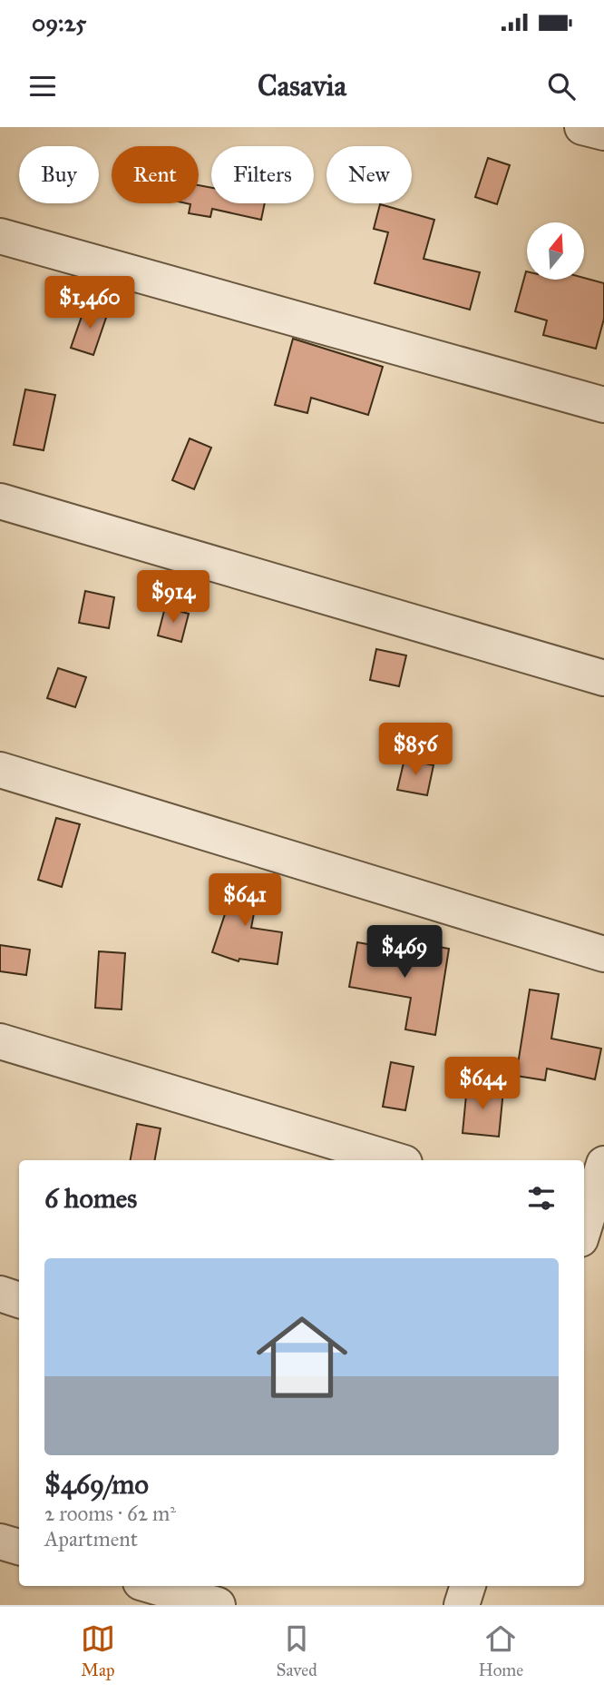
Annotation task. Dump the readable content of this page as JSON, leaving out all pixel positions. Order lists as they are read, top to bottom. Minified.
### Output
{"north":"top","page":{"status":"09:25","header":"Casavia","chip":["Buy","Rent","Filters","New"],"price":["$1,460","$914","$856","$641","$469","$644"],"heading":"6 homes","list":[{"name":"$469/mo","note":"2 rooms · 62 m² · Apartment"}],"tabs":["Map","Saved","Home"]}}
